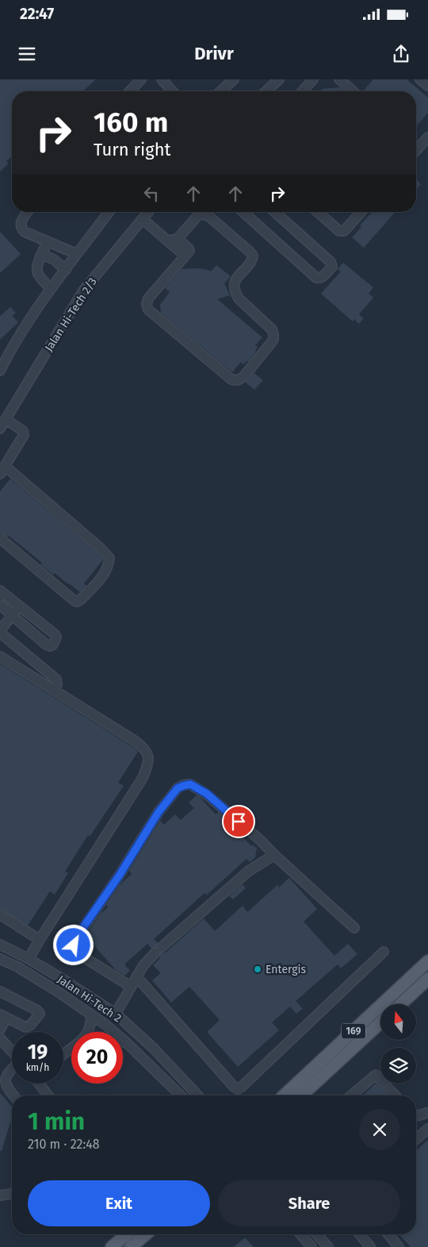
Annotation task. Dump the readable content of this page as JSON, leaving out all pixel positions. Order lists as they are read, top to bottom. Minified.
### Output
{"streets":{"main road":["169"],"street":["Jalan Hi-Tech 2/3","Jalan Hi-Tech 2"]},"places":["Entergis"],"north":"top","page":{"status":"22:47","header":"Drivr","turn":["160 m","Turn right"],"speed":"19 km/h","limit":"20","heading":["1 min","210 m · 22:48"],"buttons":["Exit","Share"]}}
